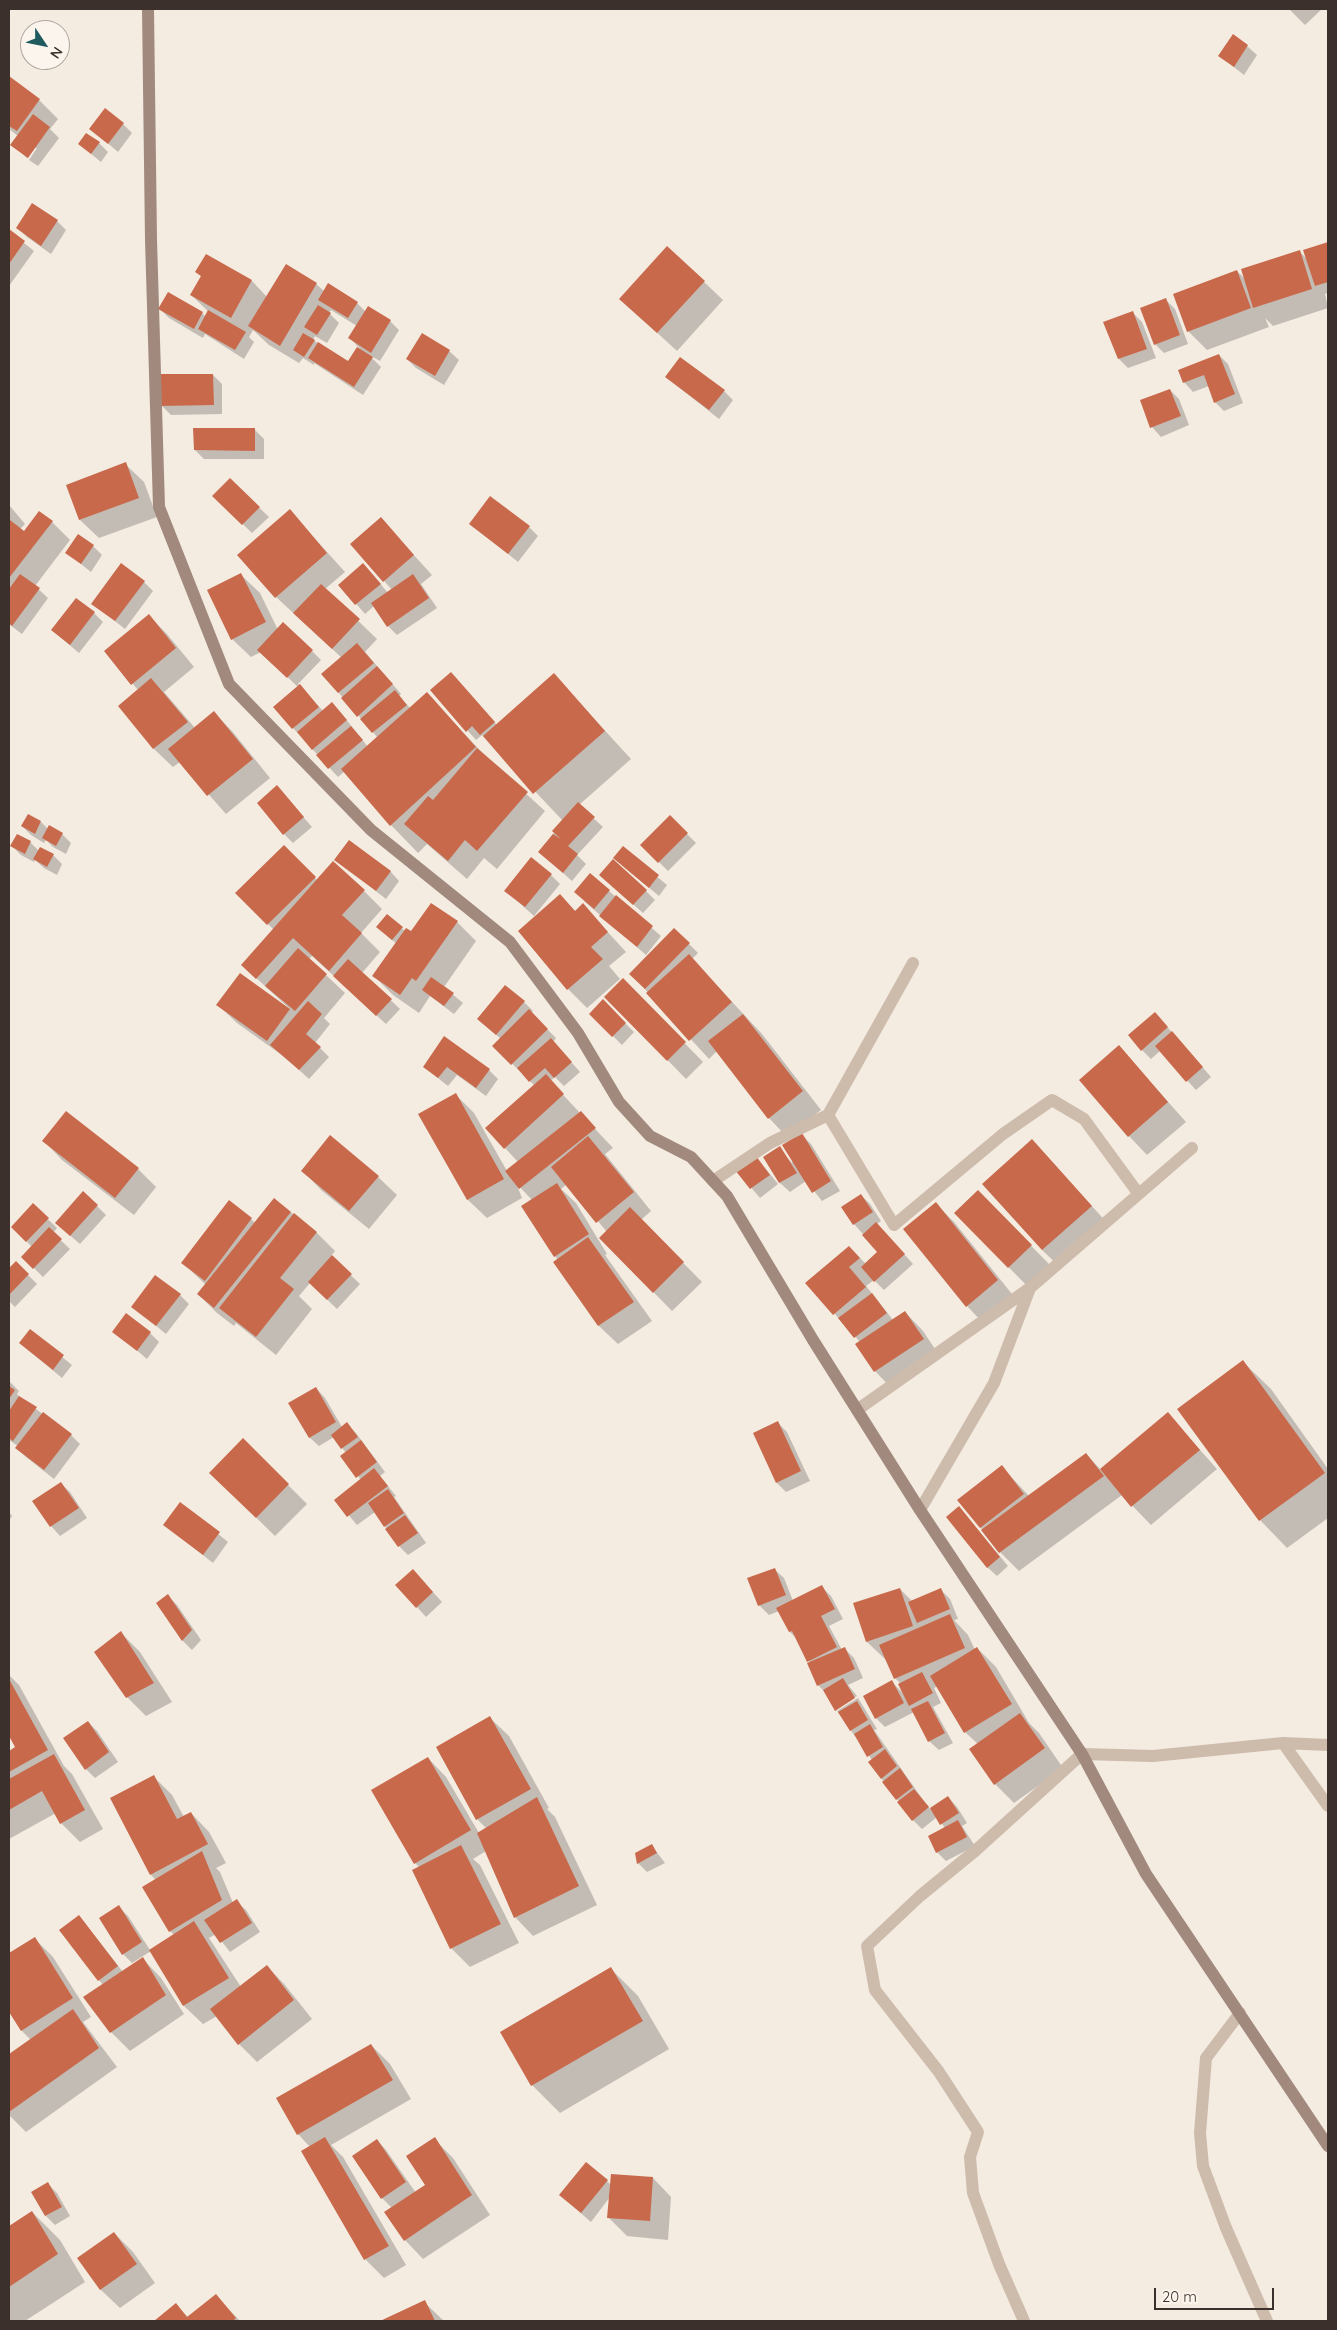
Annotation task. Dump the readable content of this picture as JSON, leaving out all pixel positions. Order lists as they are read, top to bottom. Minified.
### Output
{"scale_bar":"20 m","north":"bottom right"}
